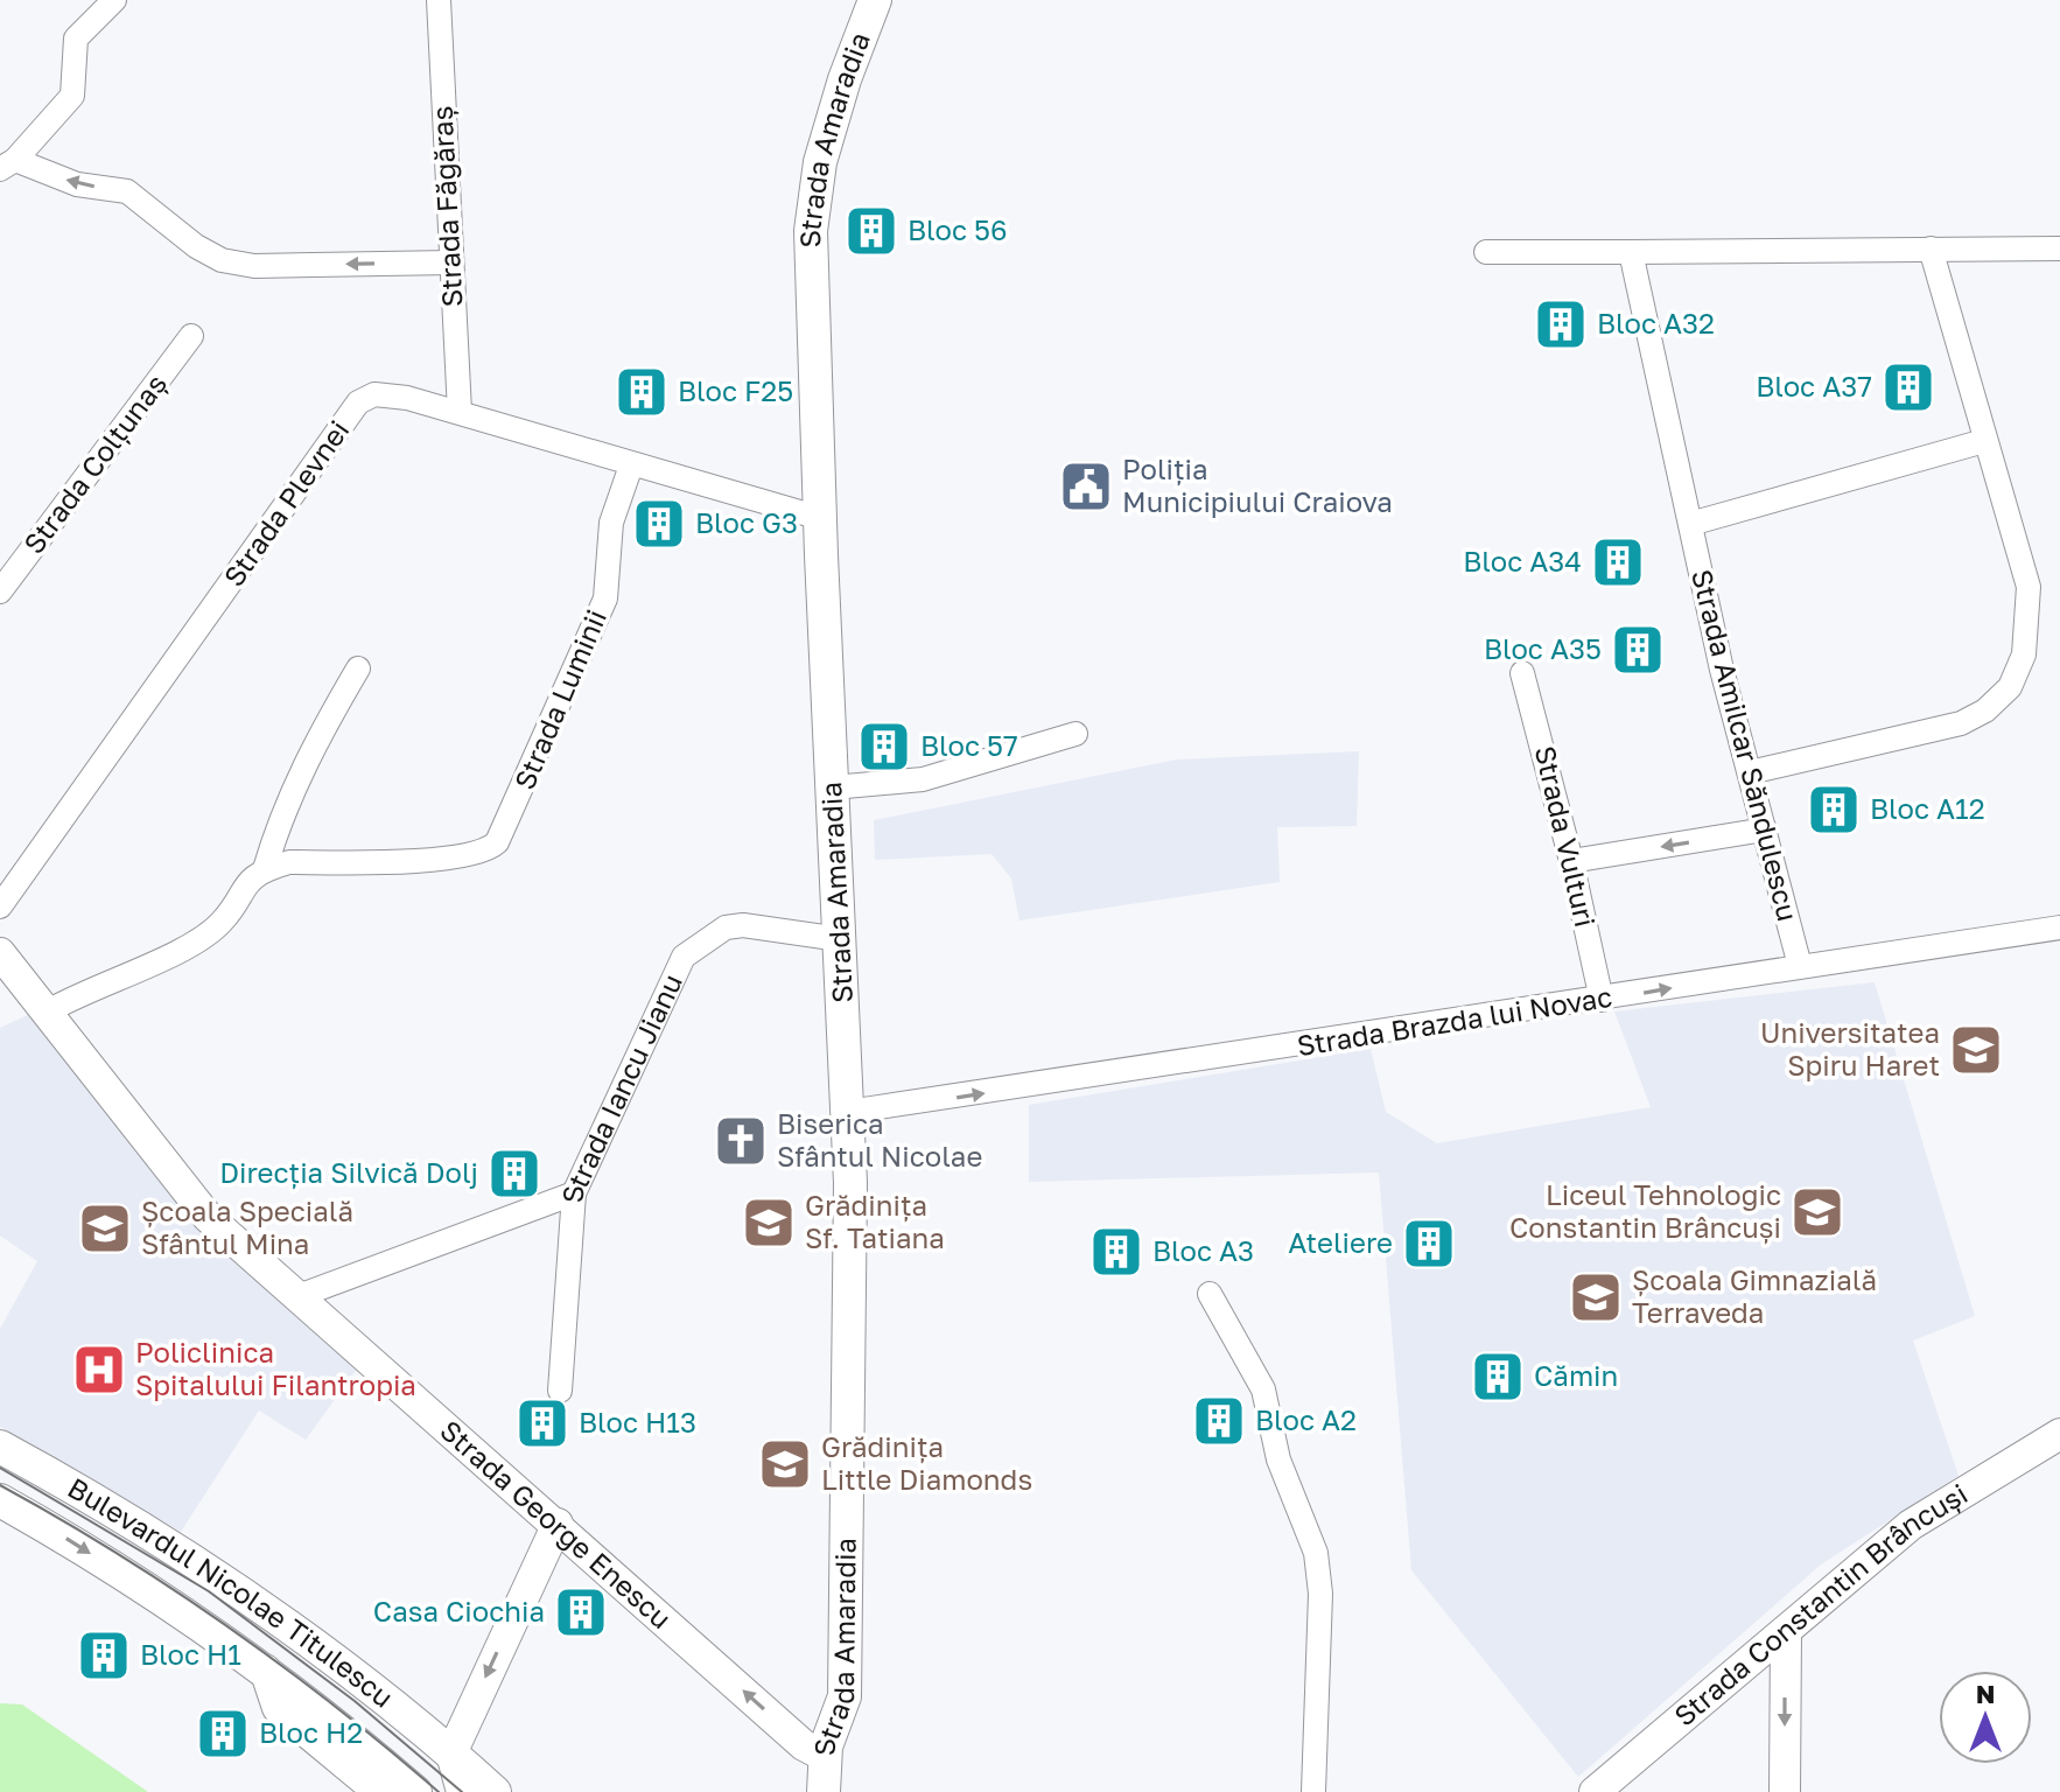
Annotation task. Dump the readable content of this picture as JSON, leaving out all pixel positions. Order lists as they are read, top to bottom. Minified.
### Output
{"streets":{"main road":["Strada Amaradia","Bulevardul Nicolae Titulescu"],"street":["Strada Făgăraș","Strada Colțunaș","Strada Plevnei","Strada Luminii","Strada Amilcar Săndulescu","Strada Vulturi","Strada Brazda lui Novac","Strada Iancu Jianu","Strada George Enescu","Strada Constantin Brâncuși"]},"crossings":[["Strada Amaradia","Strada Plevnei"],["Strada Amaradia","Strada Brazda lui Novac"],["Strada Amaradia","Strada Iancu Jianu"],["Strada Amaradia","Strada George Enescu"],["Strada Făgăraș","Strada Plevnei"],["Strada Plevnei","Strada Luminii"],["Strada Amilcar Săndulescu","Strada Brazda lui Novac"],["Strada Vulturi","Strada Brazda lui Novac"]],"one_way":["Strada Brazda lui Novac"],"places":{"building":["Bloc 56","Bloc A32","Bloc A37","Bloc F25","Bloc G3","Bloc A34","Bloc A35","Bloc 57","Bloc A12","Direcția Silvică Dolj","Ateliere","Bloc A3","Cămin","Bloc A2","Bloc H13","Casa Ciochia","Bloc H1","Bloc H2"],"public building":["Poliția Municipiului Craiova"],"school or university":["Universitatea Spiru Haret","Liceul Tehnologic Constantin Brâncuși","Grădinița Sf. Tatiana","Școala Specială Sfântul Mina","Școala Gimnazială Terraveda","Grădinița Little Diamonds"],"church":["Biserica Sfântul Nicolae"],"hospital":["Policlinica Spitalului Filantropia"]},"north":"top"}
